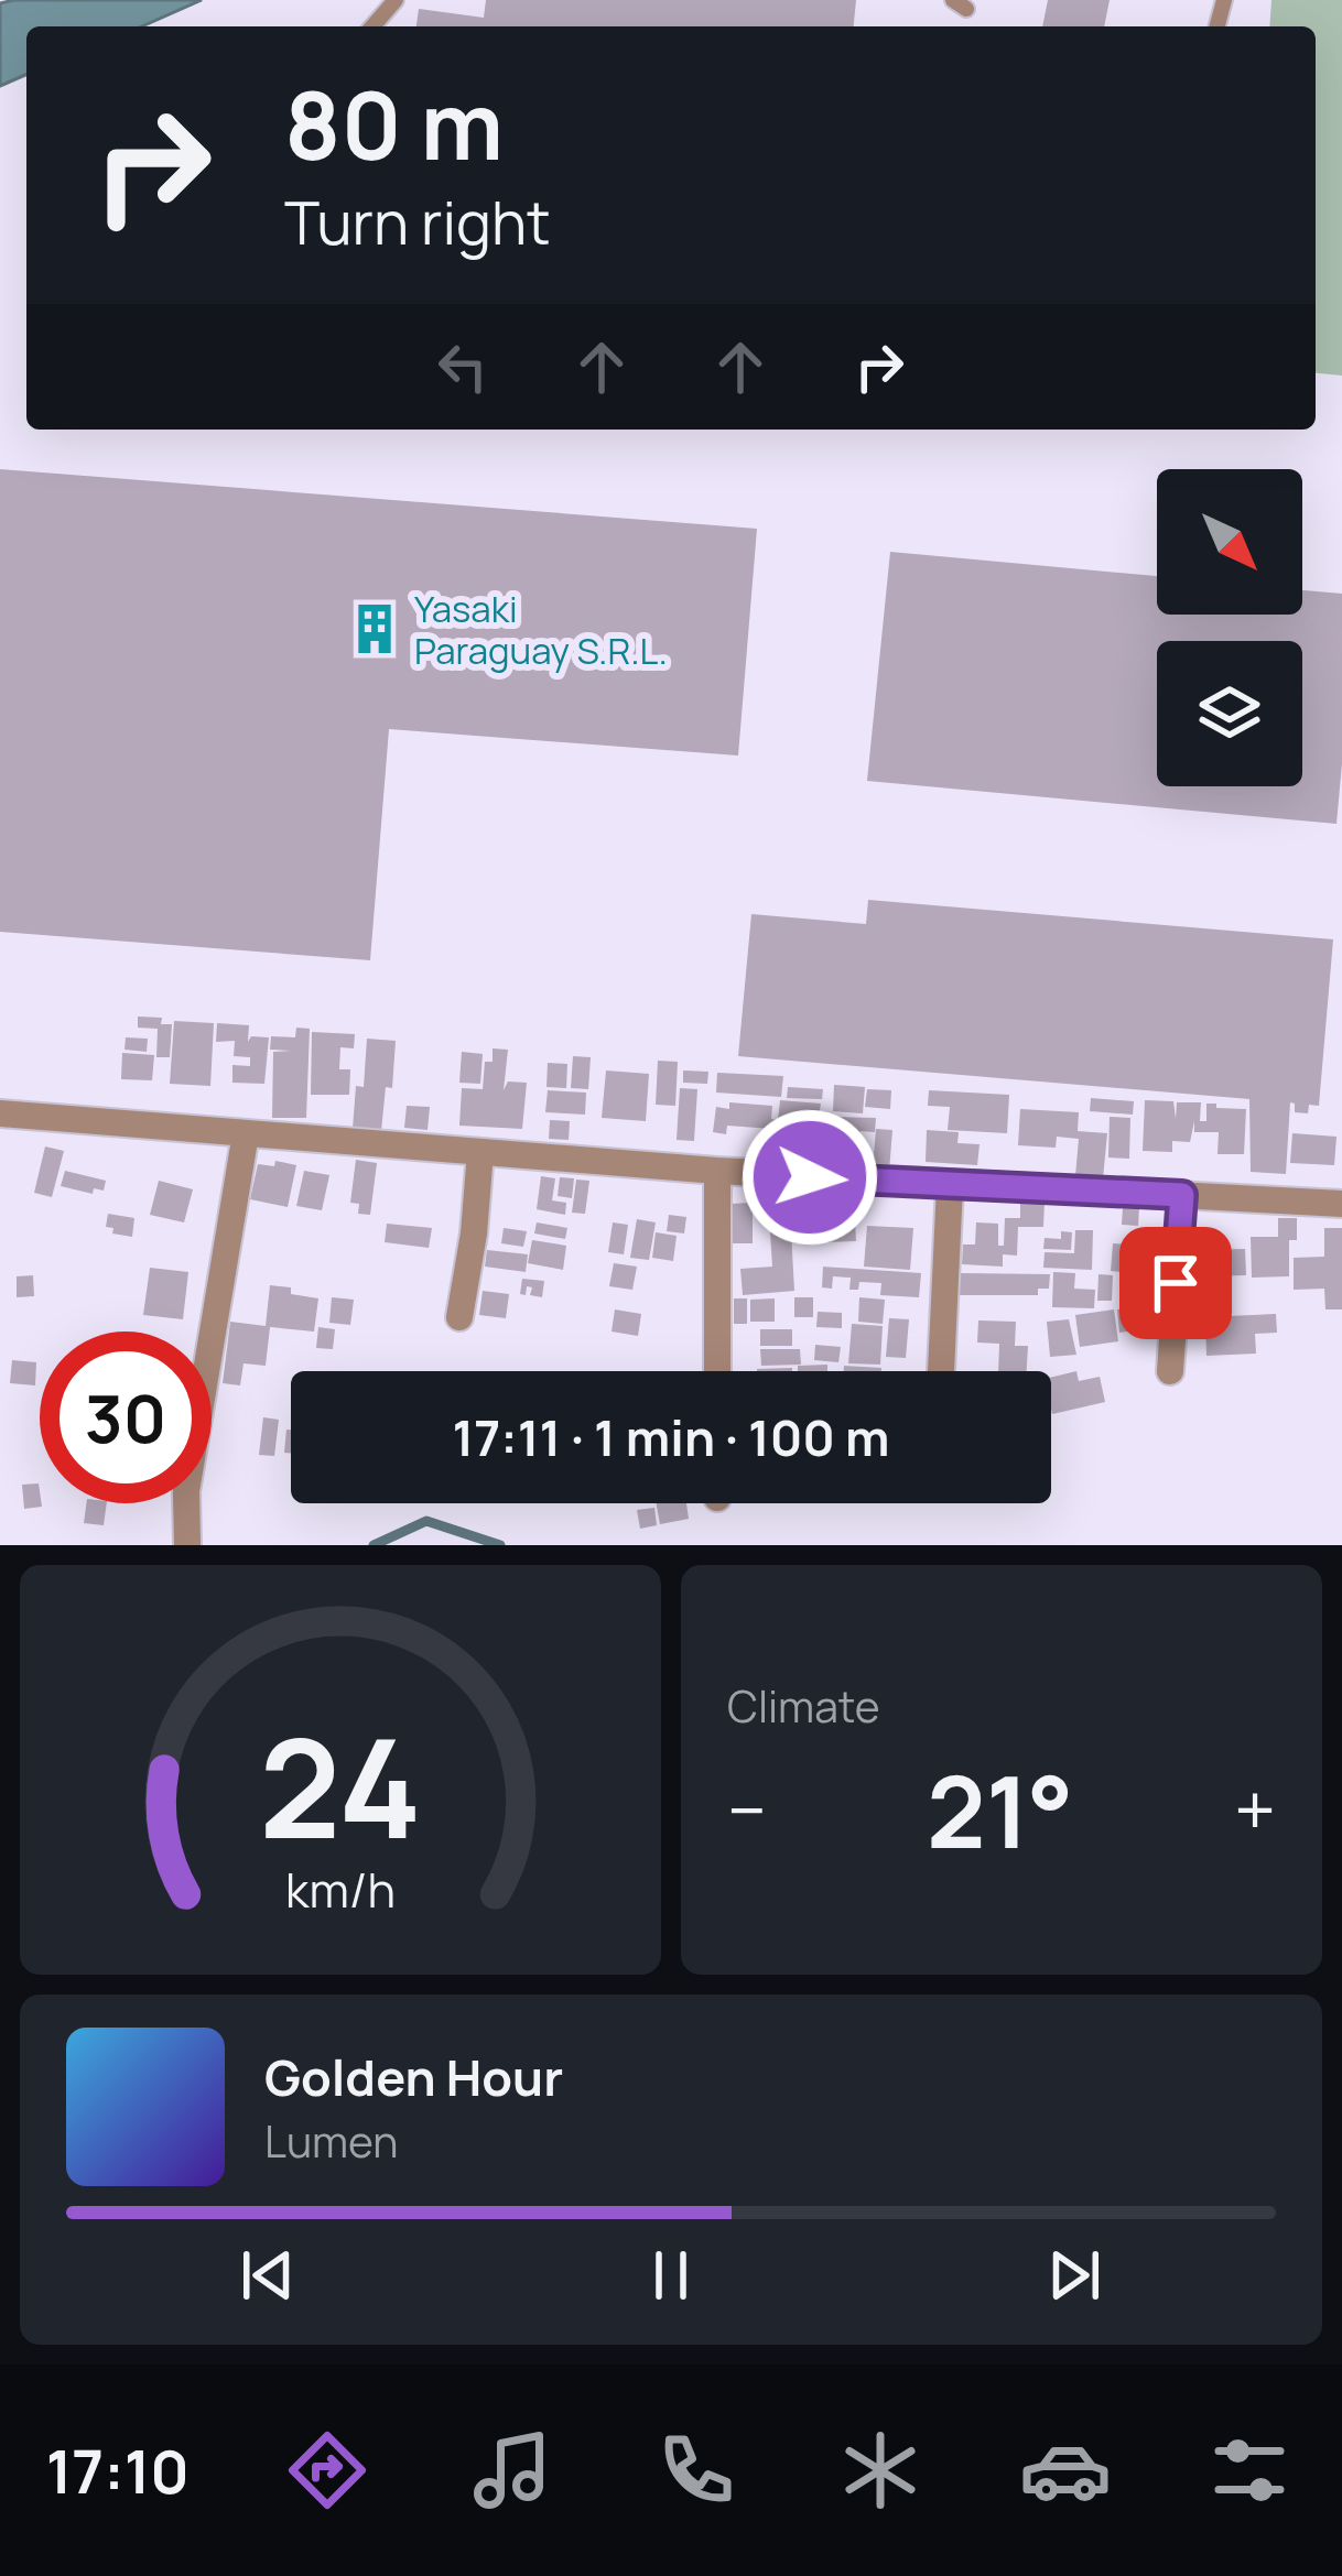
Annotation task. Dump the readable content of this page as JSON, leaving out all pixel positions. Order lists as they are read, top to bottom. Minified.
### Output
{"places":{"building":["Yasaki Paraguay S.R.L."]},"north":"bottom right","page":{"turn":["80 m","Turn right"],"limit":"30","trip":"17:11 · 1 min · 100 m","tile":"Climate","heat":["−","21°","+"],"song":["Golden Hour","Lumen"],"tabs":"17:10","gauge":["24","km/h"]}}
